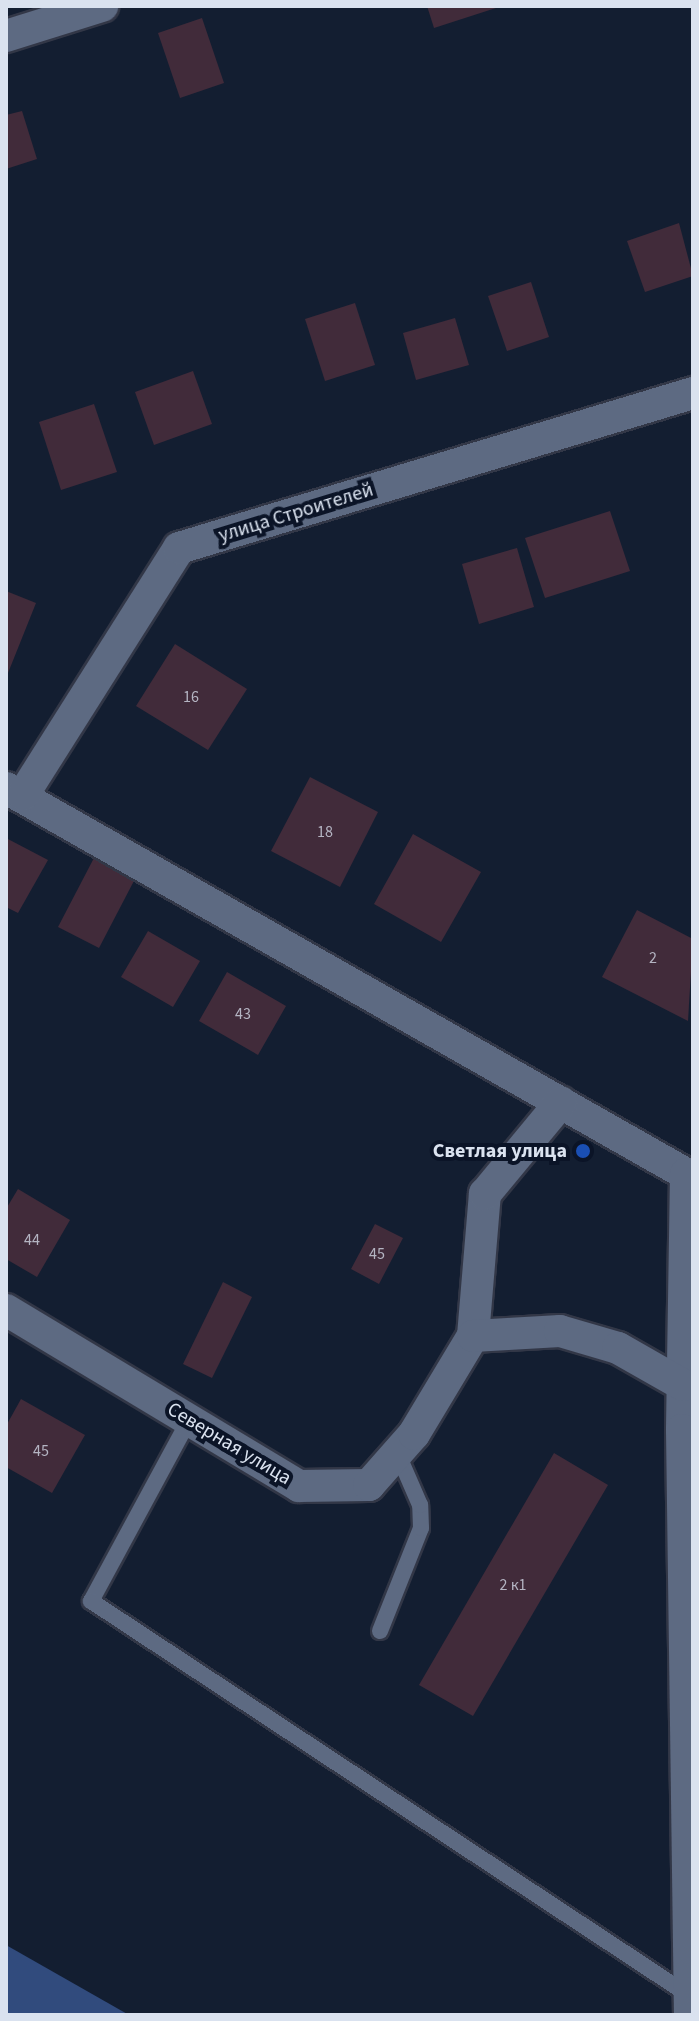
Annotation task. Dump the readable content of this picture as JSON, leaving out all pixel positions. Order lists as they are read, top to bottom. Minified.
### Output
{"streets":{"street":["улица Строителей","Северная улица"]},"places":["Светлая улица"],"house_numbers":["16","18","2","43","44","45","45","2 к1"]}
